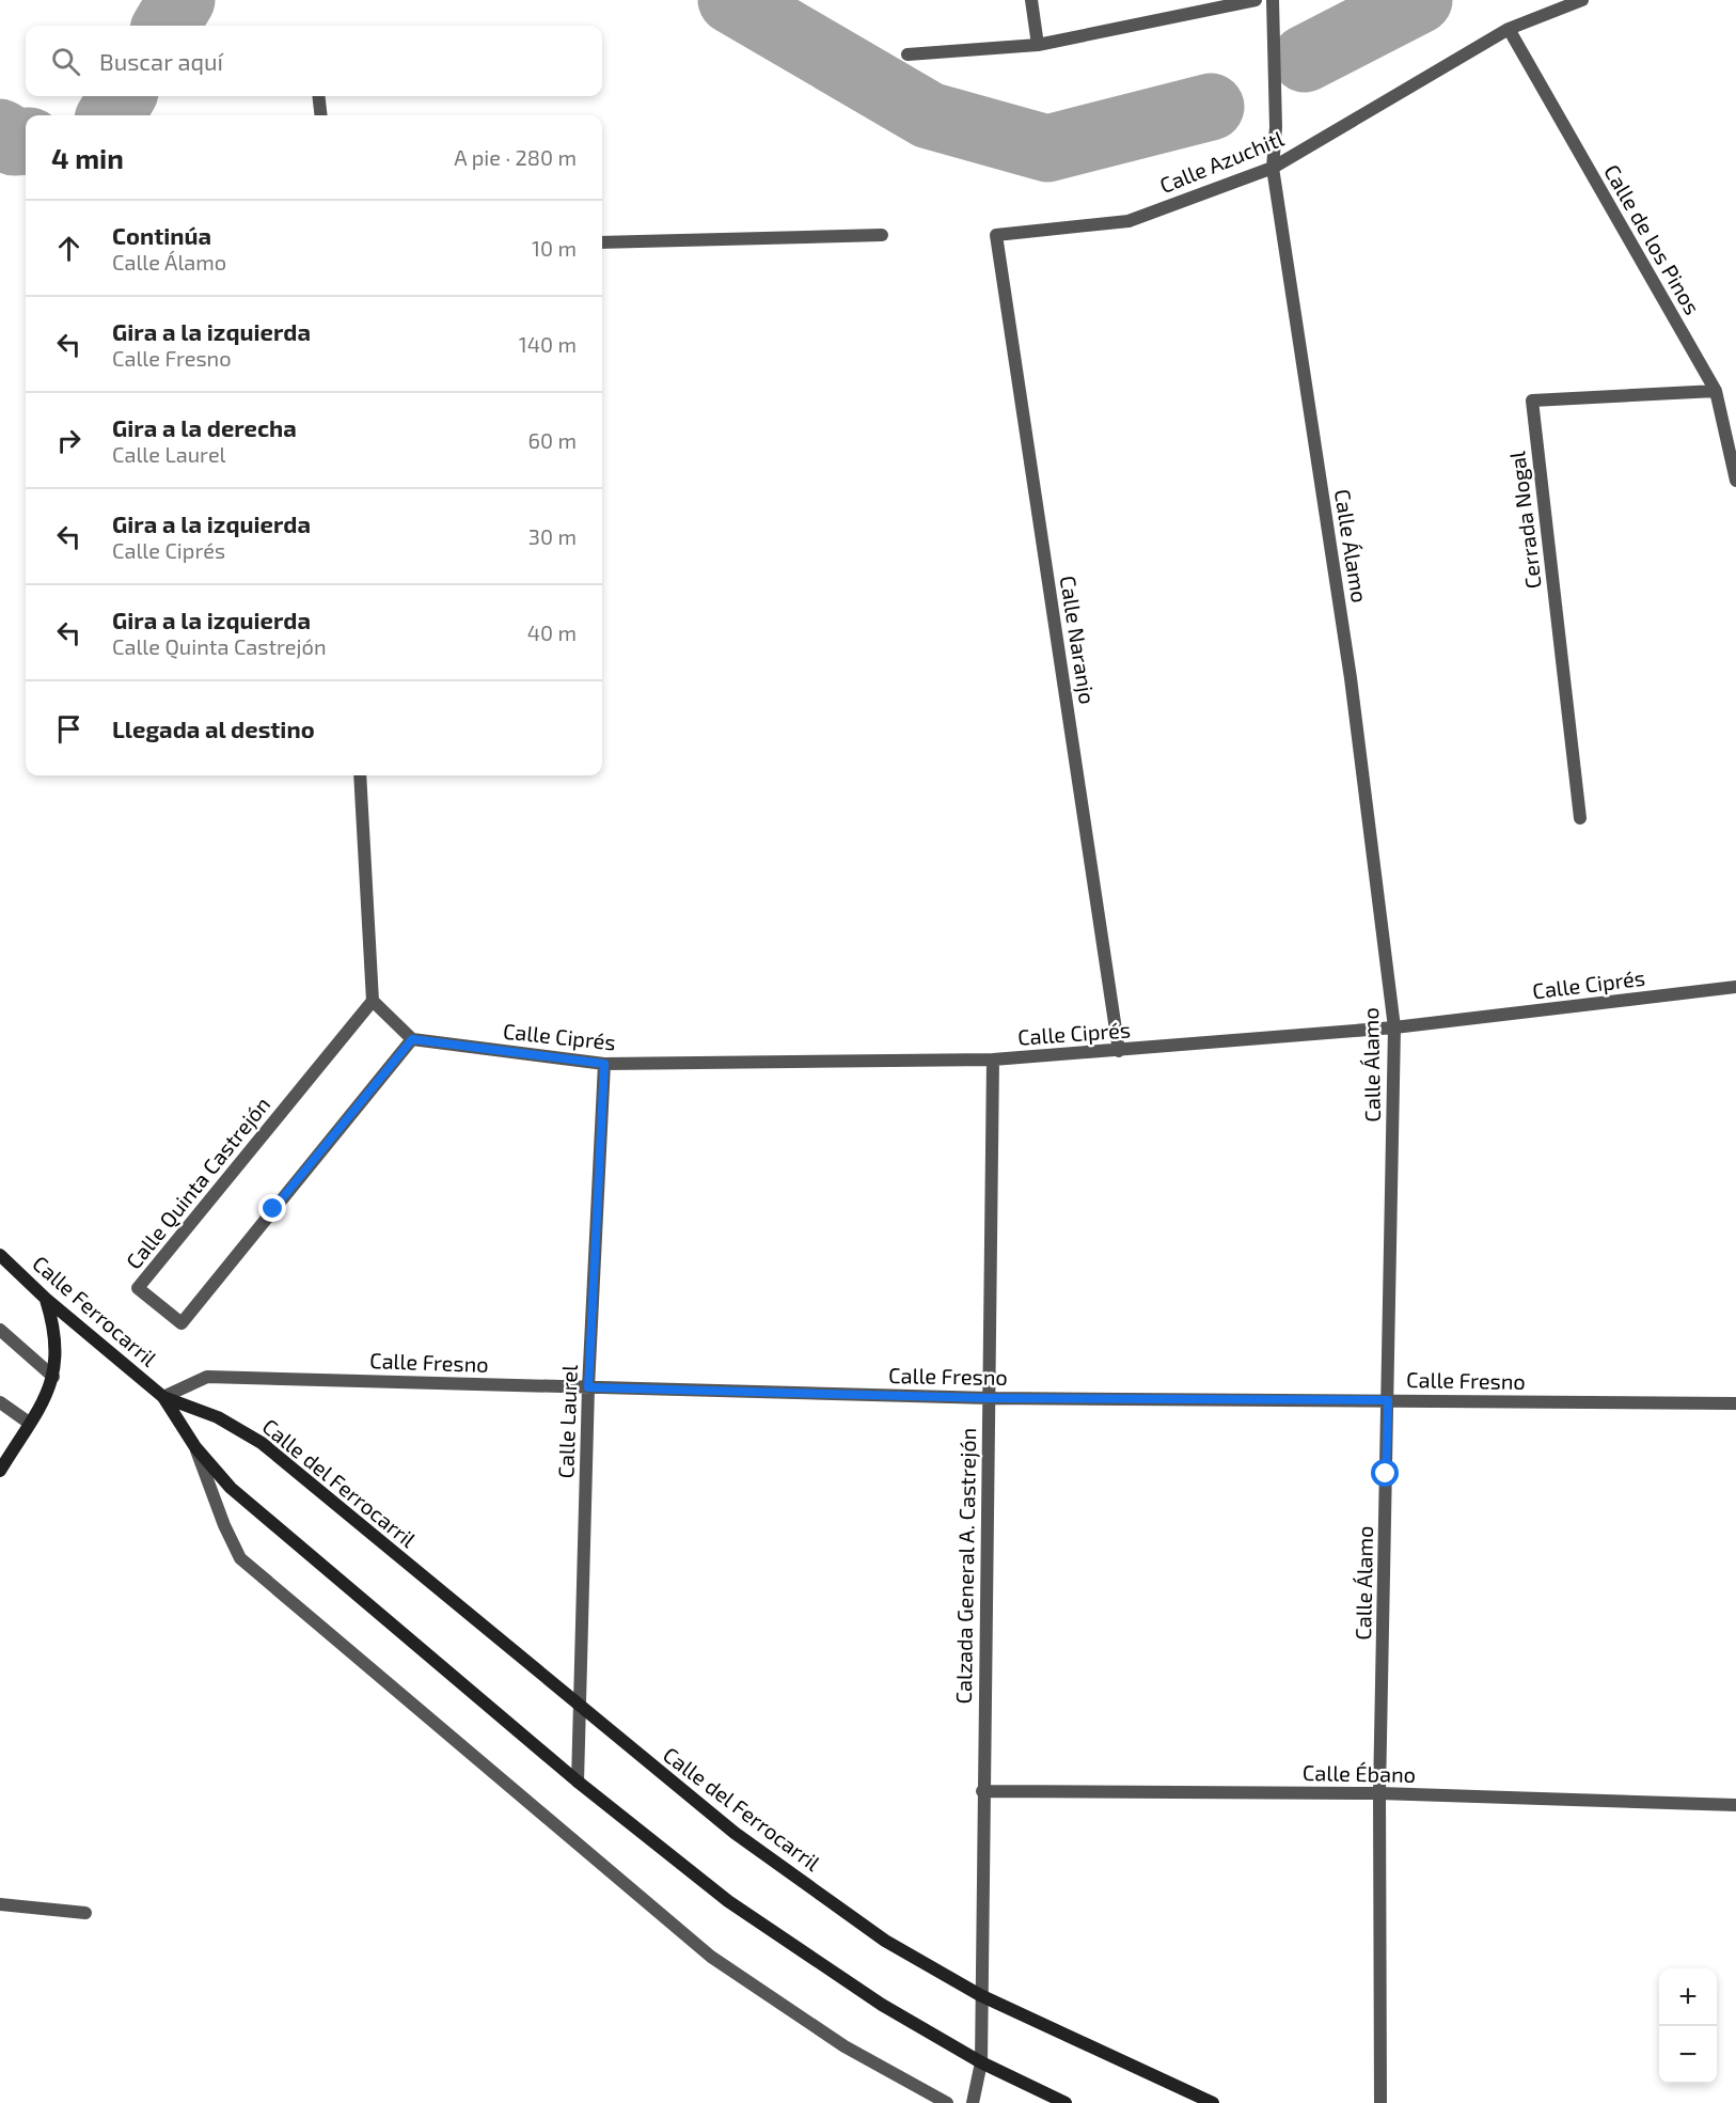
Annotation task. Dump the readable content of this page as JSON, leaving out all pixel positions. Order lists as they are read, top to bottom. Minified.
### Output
{"streets":{"main road":["Calle Ferrocarril","Calle del Ferrocarril"],"street":["Calle Azuchitl","Calle de los Pinos","Cerrada Nogal","Calle Álamo","Calle Naranjo","Calle Ciprés","Calle Quinta Castrejón","Calle Fresno","Calle Laurel","Calzada General A. Castrejón","Calle Ébano"]},"crossings":[["Calle Azuchitl","Calle de los Pinos"],["Calle Azuchitl","Calle Álamo"],["Calle Azuchitl","Calle Naranjo"],["Calle de los Pinos","Cerrada Nogal"],["Calle Álamo","Calle Ciprés"],["Calle Álamo","Calle Fresno"],["Calle Álamo","Calle Ébano"],["Calle Naranjo","Calle Ciprés"],["Calle Ciprés","Calle Quinta Castrejón"],["Calle Ciprés","Calle Laurel"],["Calle Ciprés","Calzada General A. Castrejón"],["Calle Ferrocarril","Calle Fresno"],["Calle Ferrocarril","Calle del Ferrocarril"],["Calle Fresno","Calle Laurel"],["Calle Fresno","Calle del Ferrocarril"],["Calle Fresno","Calzada General A. Castrejón"],["Calle Laurel","Calle del Ferrocarril"],["Calle del Ferrocarril","Calzada General A. Castrejón"],["Calzada General A. Castrejón","Calle Ébano"]],"page":{"search":"Buscar aquí","heading":["4 min","A pie · 280 m"],"list":[["Continúa","Calle Álamo","10 m"],["Gira a la izquierda","Calle Fresno","140 m"],["Gira a la derecha","Calle Laurel","60 m"],["Gira a la izquierda","Calle Ciprés","30 m"],["Gira a la izquierda","Calle Quinta Castrejón","40 m"],"Llegada al destino"],"map_buttons":["+","−"]}}
